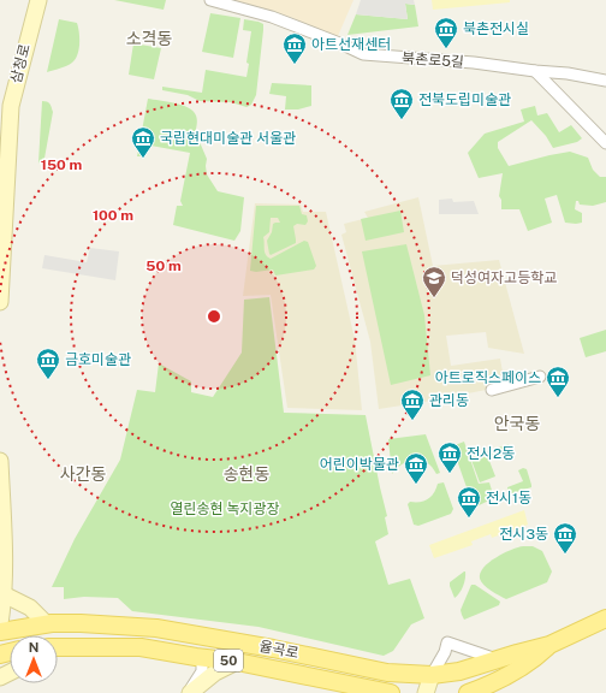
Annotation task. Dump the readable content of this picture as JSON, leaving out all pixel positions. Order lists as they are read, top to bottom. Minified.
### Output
{"streets":{"main road":["율곡로","50"],"street":["북촌로5길","삼청로"]},"districts":["소격동","안국동","사간동","송현동"],"parks":["열린송현 녹지광장"],"places":{"museum":["북촌전시실","아트선재센터","전북도립미술관","국립현대미술관 서울관","금호미술관","아트로직스페이스","관리동","전시2동","어린이박물관","전시1동","전시3동"],"school or university":["덕성여자고등학교"]},"north":"top","rings":["150 m","100 m","50 m"]}
